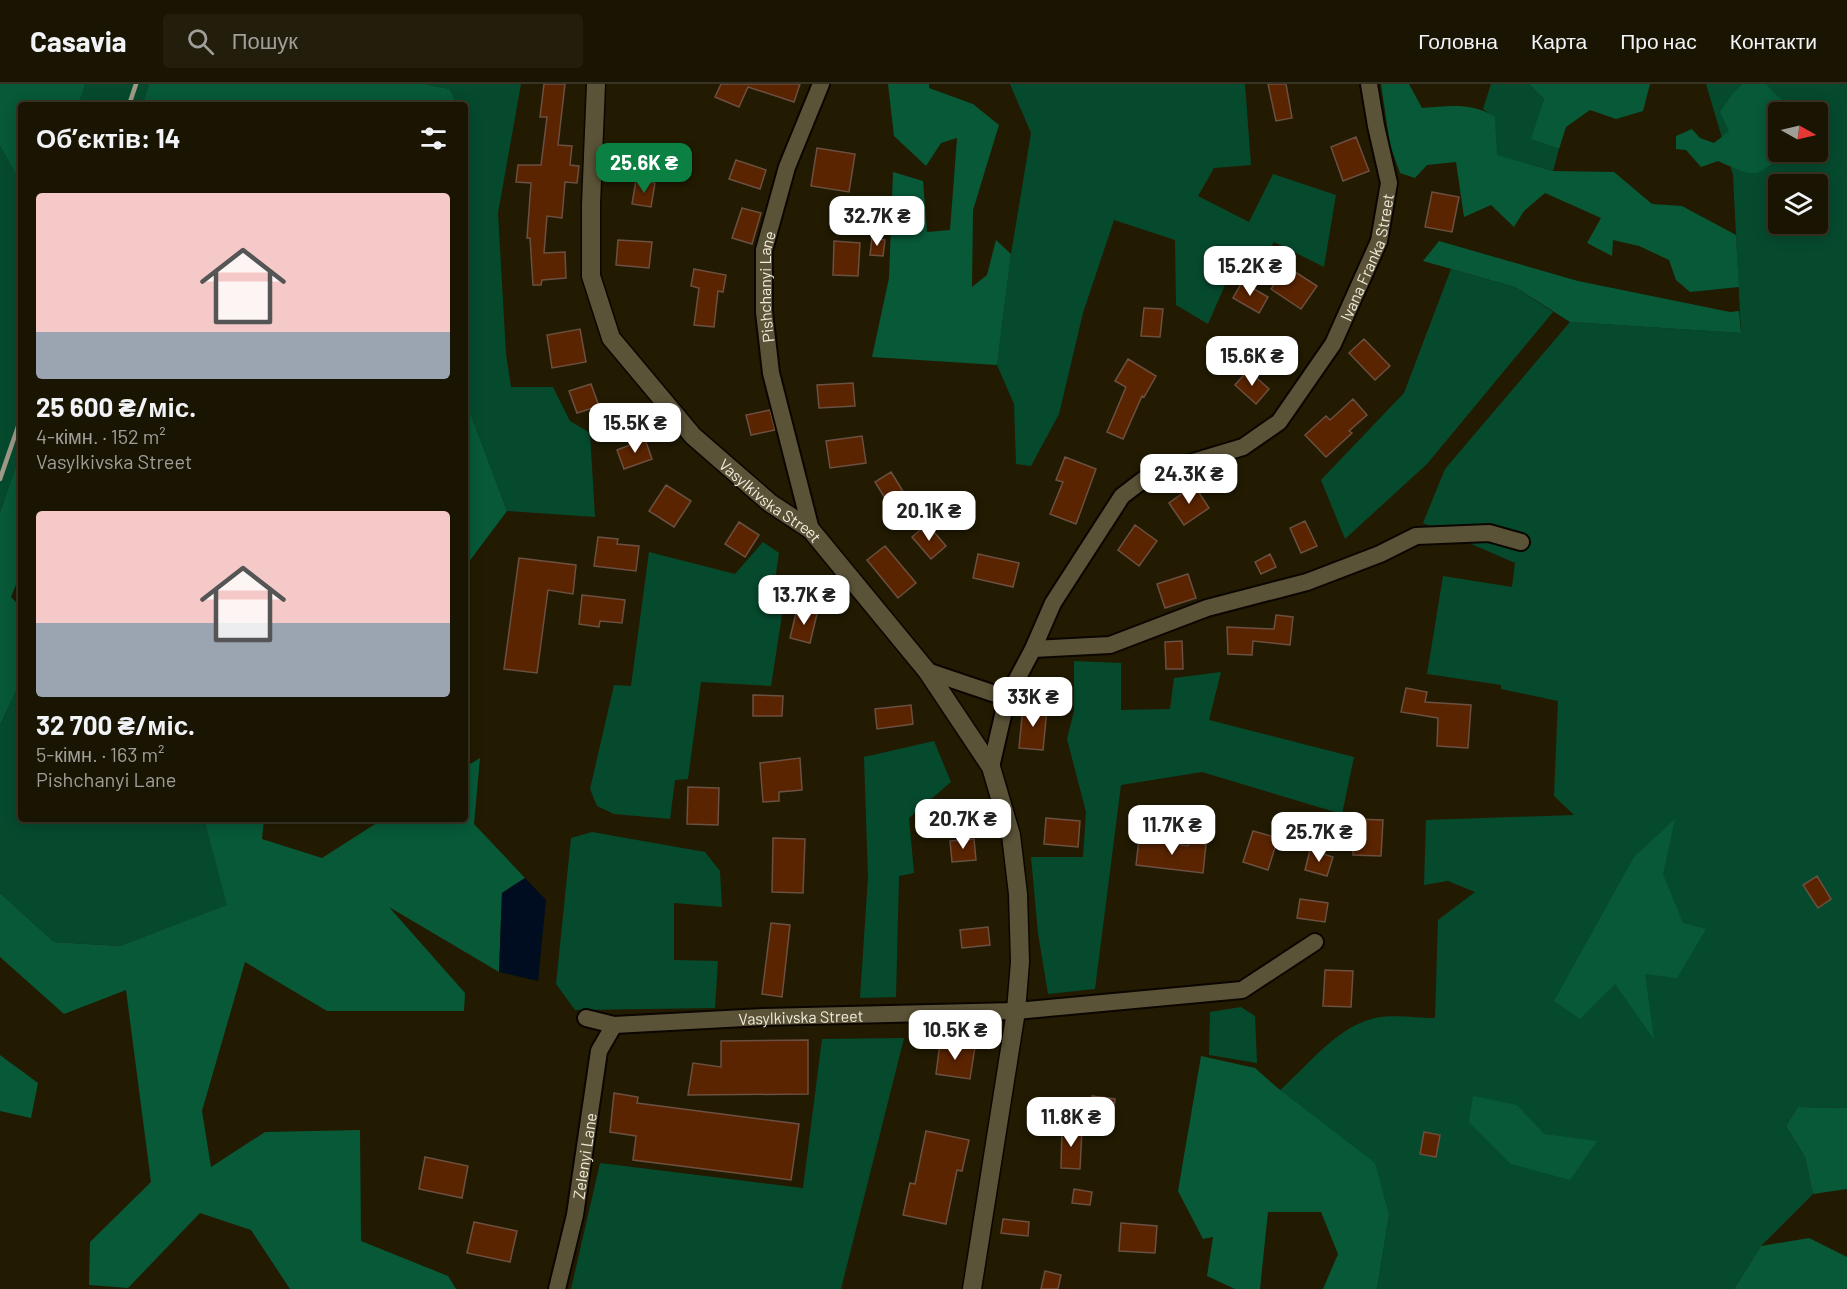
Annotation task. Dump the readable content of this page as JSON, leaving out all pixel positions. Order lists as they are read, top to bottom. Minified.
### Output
{"streets":{"street":["Ivana Franka Street","Pishchanyi Lane","Vasylkivska Street","Zelenyi Lane"]},"crossings":[["Ivana Franka Street","Vasylkivska Street"],["Pishchanyi Lane","Vasylkivska Street"],["Vasylkivska Street","Zelenyi Lane"]],"north":"right","page":{"header":"Casavia","search":"Пошук","nav":["Головна","Карта","Про нас","Контакти"],"heading":"Об’єктів: 14","price":["25.6K ₴","32.7K ₴","15.2K ₴","15.6K ₴","15.5K ₴","24.3K ₴","20.1K ₴","13.7K ₴","33K ₴","20.7K ₴","11.7K ₴","25.7K ₴","10.5K ₴","11.8K ₴"],"list":[{"name":"25 600 ₴/міс.","note":"4-кімн. · 152 m² · Vasylkivska Street"},{"name":"32 700 ₴/міс.","note":"5-кімн. · 163 m² · Pishchanyi Lane"}]}}
